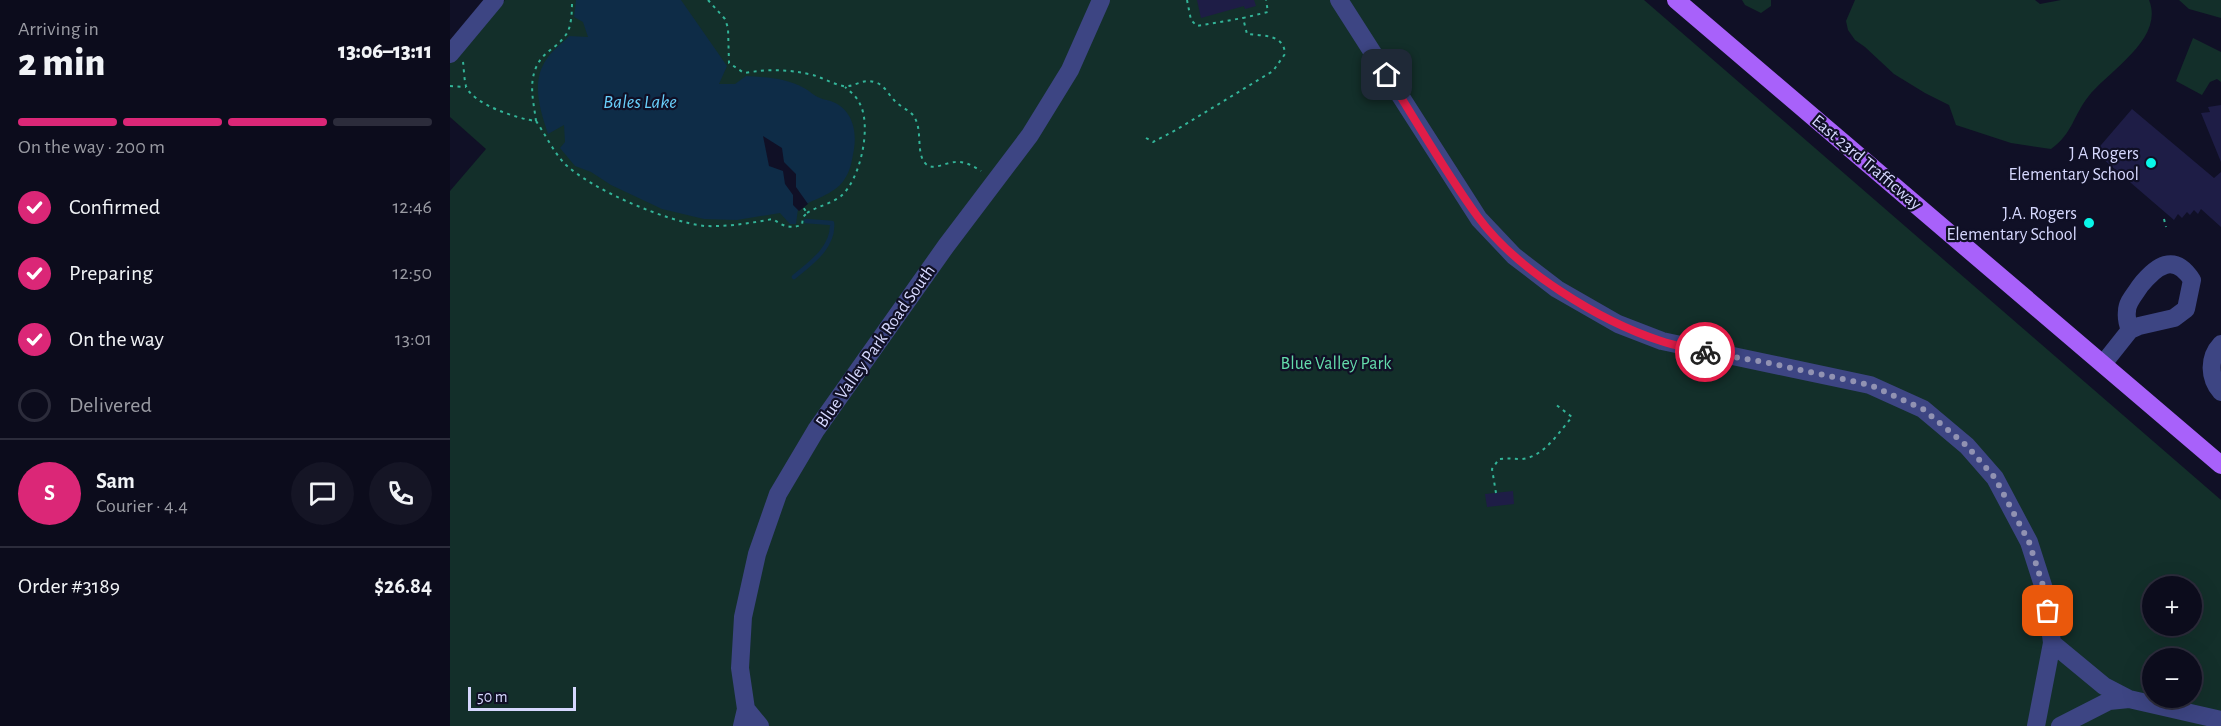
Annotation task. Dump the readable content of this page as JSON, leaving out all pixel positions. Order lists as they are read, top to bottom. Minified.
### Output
{"streets":{"main road":["East 23rd Trafficway"],"street":["Blue Valley Park Road South"]},"water":["Bales Lake"],"parks":["Blue Valley Park"],"places":["J A Rogers Elementary School","J.A. Rogers Elementary School"],"scale_bar":"50 m","page":{"heading":["2 min","Arriving in","13:06–13:11"],"panel":["Sam","Courier · 4.4","Order #3189","$26.84"],"bar":"On the way · 200 m","list":[["Confirmed","12:46"],["Preparing","12:50"],["On the way","13:01"],"Delivered"],"round":"S","map_buttons":["+","−"],"scale":"50 m"}}
